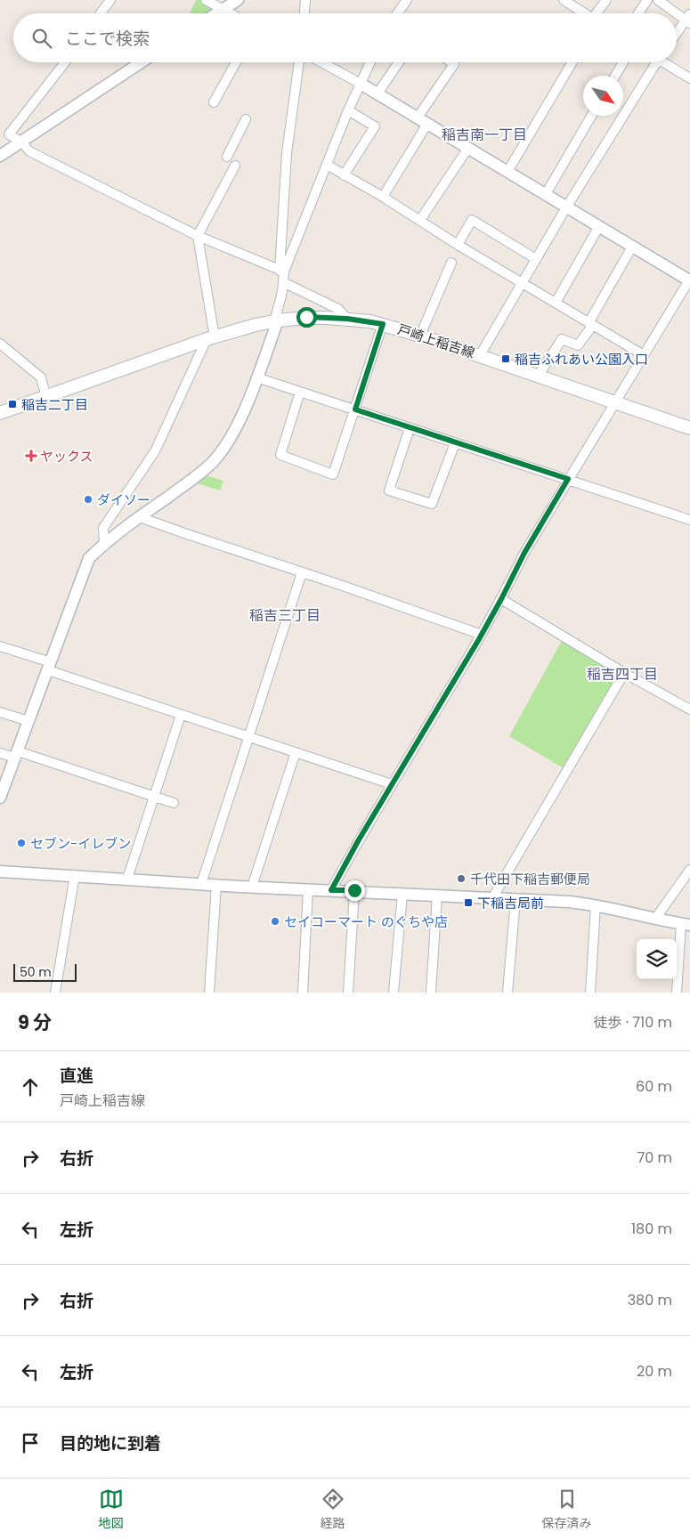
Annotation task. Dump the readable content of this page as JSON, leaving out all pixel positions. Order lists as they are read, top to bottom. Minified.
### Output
{"streets":{"main road":["戸崎上稲吉線"]},"districts":["稲吉南一丁目","稲吉三丁目","稲吉四丁目"],"places":{"transit":["稲吉ふれあい公園入口","稲吉二丁目","下稲吉局前"],"health":["ヤックス"],"other":["ダイソー","セブン-イレブン","千代田下稲吉郵便局","セイコーマート のぐちや店"]},"scale_bar":"50 m","north":"bottom right","page":{"search":"ここで検索","scale":"50 m","heading":["9 分","徒歩 · 710 m"],"list":[["直進","戸崎上稲吉線","60 m"],["右折","70 m"],["左折","180 m"],["右折","380 m"],["左折","20 m"],"目的地に到着"],"nav":["地図","経路","保存済み"]}}
